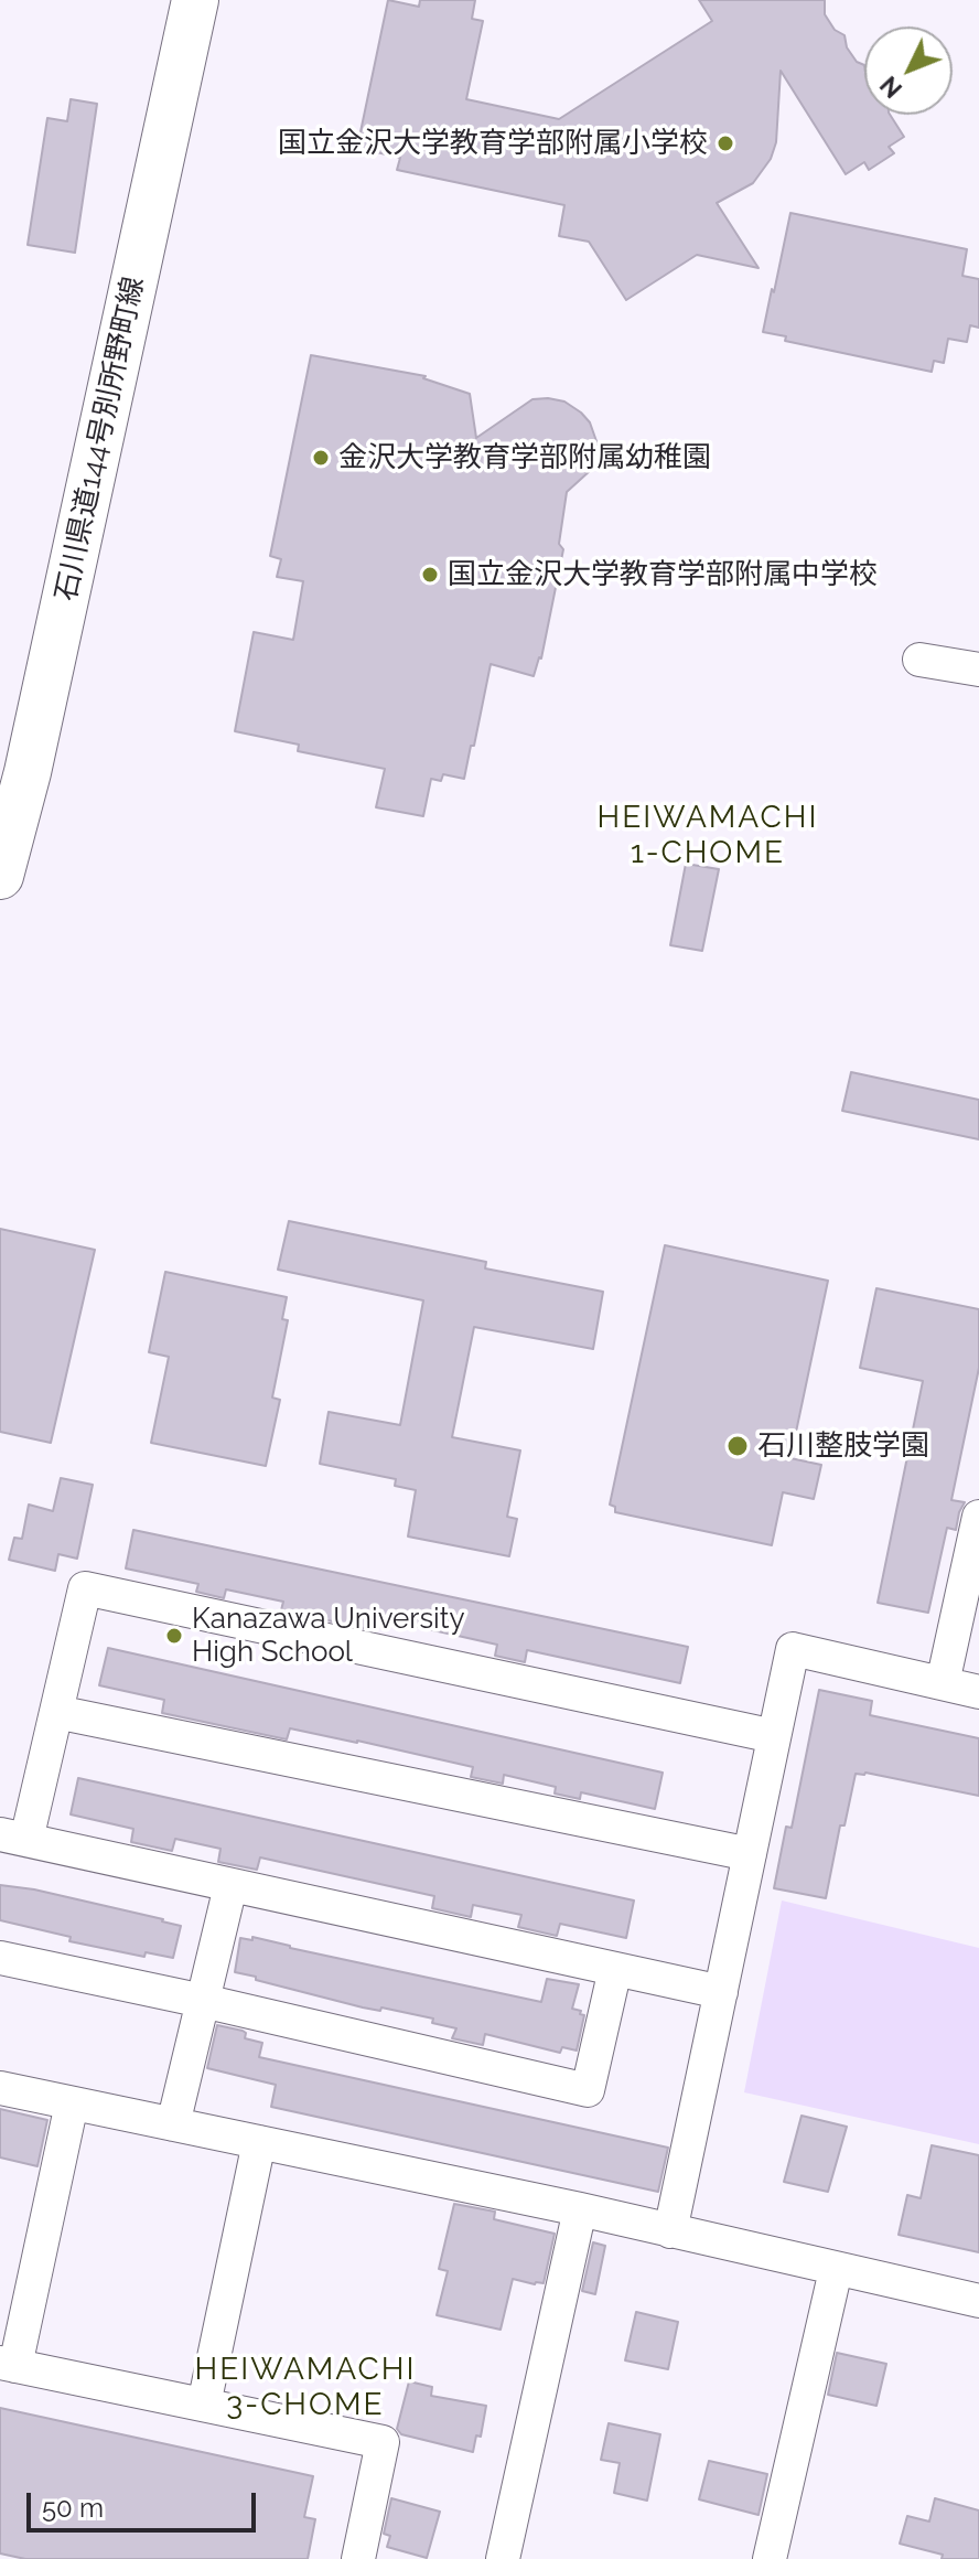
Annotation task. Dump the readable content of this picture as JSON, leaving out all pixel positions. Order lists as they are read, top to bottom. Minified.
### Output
{"streets":{"main road":["石川県道144号別所野町線"]},"districts":["HEIWAMACHI 1-CHOME","HEIWAMACHI 3-CHOME"],"places":["国立金沢大学教育学部附属小学校","金沢大学教育学部附属幼稚園","国立金沢大学教育学部附属中学校","石川整肢学園","Kanazawa University High School"],"scale_bar":"50 m","north":"bottom left"}
